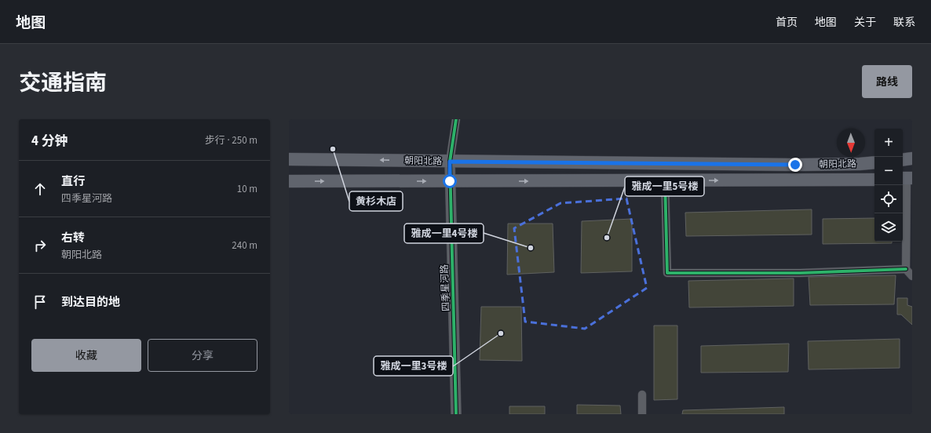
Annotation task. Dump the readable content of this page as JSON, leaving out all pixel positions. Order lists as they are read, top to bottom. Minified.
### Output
{"streets":{"main road":["朝阳北路"],"street":["四季星河路"]},"crossings":[["朝阳北路","四季星河路"]],"places":["黄杉木店","雅成一里5号楼","雅成一里4号楼","雅成一里3号楼"],"north":"bottom","page":{"header":"地图","nav":["首页","地图","关于","联系"],"title":"交通指南","buttons":["路线",["收藏","分享"]],"heading":["4 分钟","步行 · 250 m"],"map_buttons":["+","−"],"list":[["直行","四季星河路","10 m"],["右转","朝阳北路","240 m"],"到达目的地"]}}
